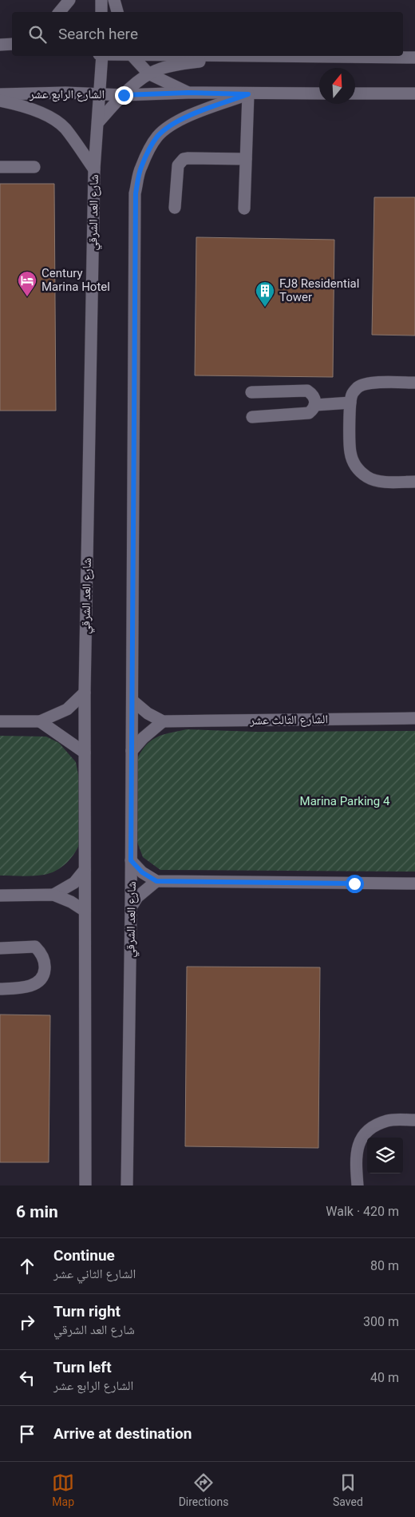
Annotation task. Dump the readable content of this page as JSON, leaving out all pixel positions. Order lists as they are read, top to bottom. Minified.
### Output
{"streets":{"street":["الشارع الرابع عشر","شارع العد الشرقي","الشارع الثالث عشر"]},"crossings":[["الشارع الرابع عشر","شارع العد الشرقي"]],"parks":["Marina Parking 4"],"places":{"hotel":["Century Marina Hotel"],"building":["FJ8 Residential Tower"]},"north":"top","page":{"search":"Search here","heading":["6 min","Walk · 420 m"],"list":[["Continue","الشارع الثاني عشر","80 m"],["Turn right","شارع العد الشرقي","300 m"],["Turn left","الشارع الرابع عشر","40 m"],"Arrive at destination"],"nav":["Map","Directions","Saved"]}}
